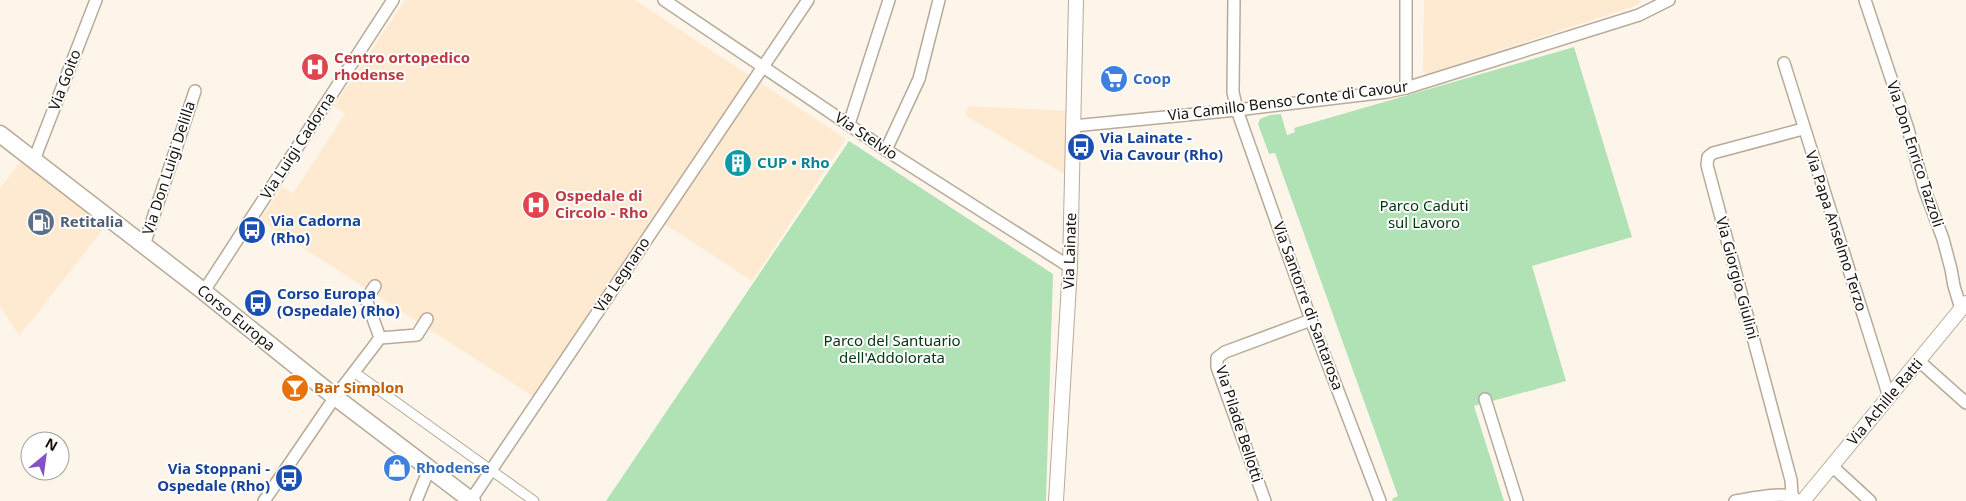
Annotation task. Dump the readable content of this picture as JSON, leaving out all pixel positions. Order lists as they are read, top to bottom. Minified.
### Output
{"streets":{"main road":["Corso Europa"],"street":["Via Goito","Via Camillo Benso Conte di Cavour","Via Stelvio","Via Luigi Cadorna","Via Don Enrico Tazzoli","Via Don Luigi Delilla","Via Papa Anselmo Terzo","Via Lainate","Via Legnano","Via Giorgio Giulini","Via Santorre di Santarosa","Via Achille Ratti","Via Pilade Bellotti"]},"crossings":[["Via Goito","Corso Europa"],["Via Camillo Benso Conte di Cavour","Via Lainate"],["Via Camillo Benso Conte di Cavour","Via Santorre di Santarosa"],["Via Stelvio","Via Lainate"],["Via Stelvio","Via Legnano"],["Via Luigi Cadorna","Corso Europa"],["Via Don Enrico Tazzoli","Via Achille Ratti"],["Via Don Luigi Delilla","Corso Europa"],["Via Papa Anselmo Terzo","Via Giorgio Giulini"],["Via Papa Anselmo Terzo","Via Achille Ratti"],["Via Legnano","Corso Europa"],["Via Giorgio Giulini","Via Achille Ratti"],["Via Santorre di Santarosa","Via Pilade Bellotti"]],"parks":["Parco Caduti sul Lavoro","Parco del Santuario dell'Addolorata"],"places":{"hospital":["Centro ortopedico rhodense","Ospedale di Circolo - Rho"],"supermarket":["Coop"],"bus stop":["Via Lainate - Via Cavour (Rho)","Via Cadorna (Rho)","Corso Europa (Ospedale) (Rho)","Via Stoppani - Ospedale (Rho)"],"building":["CUP • Rho"],"fuel station":["Retitalia"],"bar":["Bar Simplon"],"shop":["Rhodense"]},"north":"top right"}
